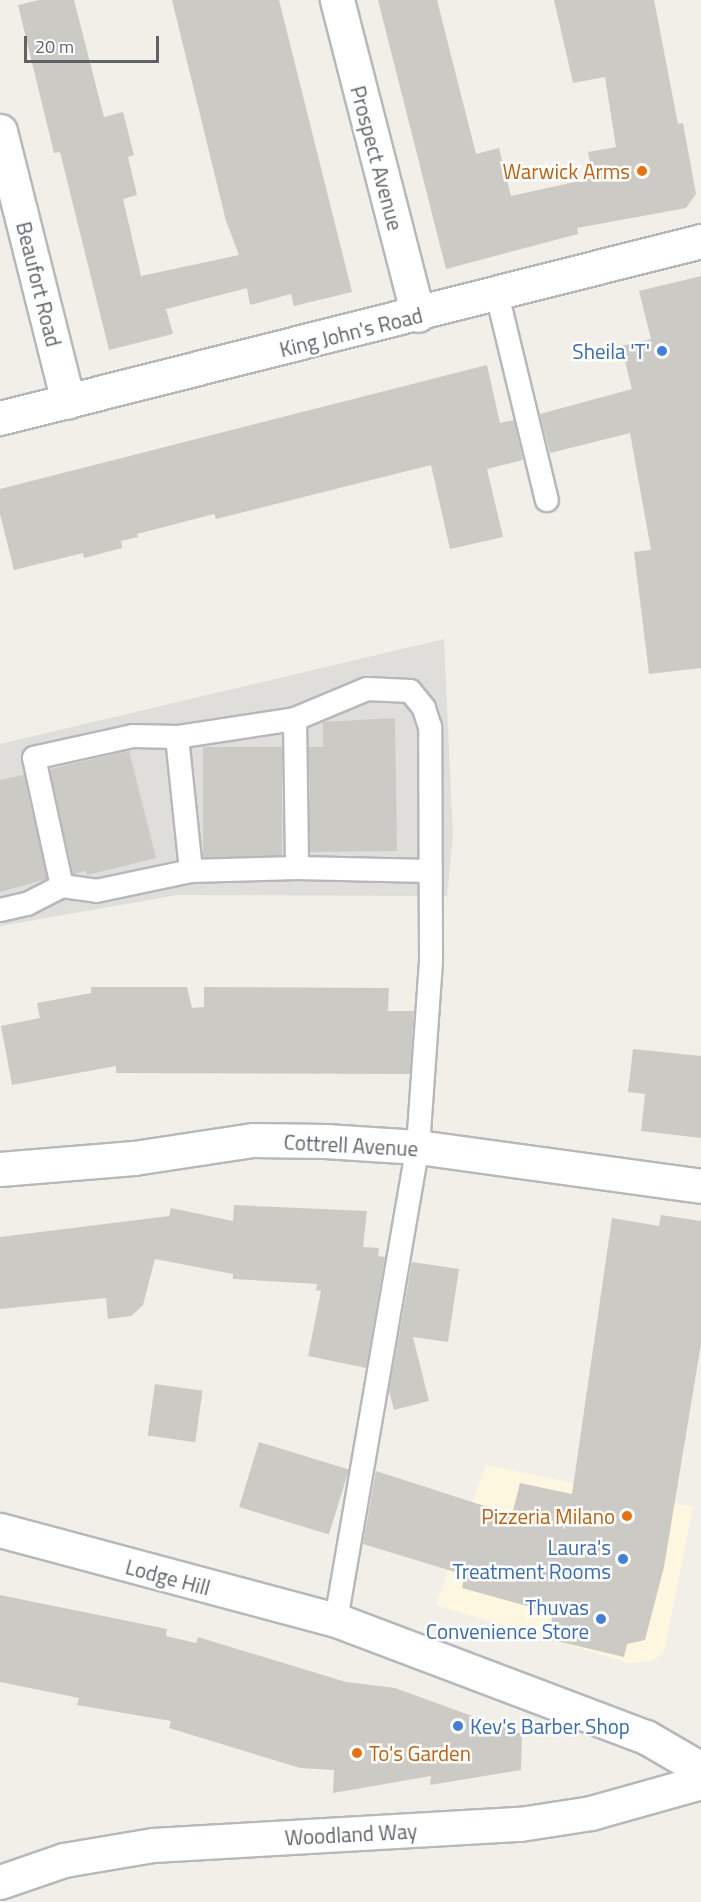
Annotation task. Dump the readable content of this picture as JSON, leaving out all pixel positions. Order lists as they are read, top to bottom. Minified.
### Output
{"streets":{"street":["Prospect Avenue","Beaufort Road","King John's Road","Cottrell Avenue","Lodge Hill","Woodland Way"]},"crossings":[["Prospect Avenue","King John's Road"],["Beaufort Road","King John's Road"]],"places":["Warwick Arms","Sheila 'T'","Pizzeria Milano","Laura's Treatment Rooms","Thuvas Convenience Store","Kev's Barber Shop","To's Garden"],"scale_bar":"20 m"}
